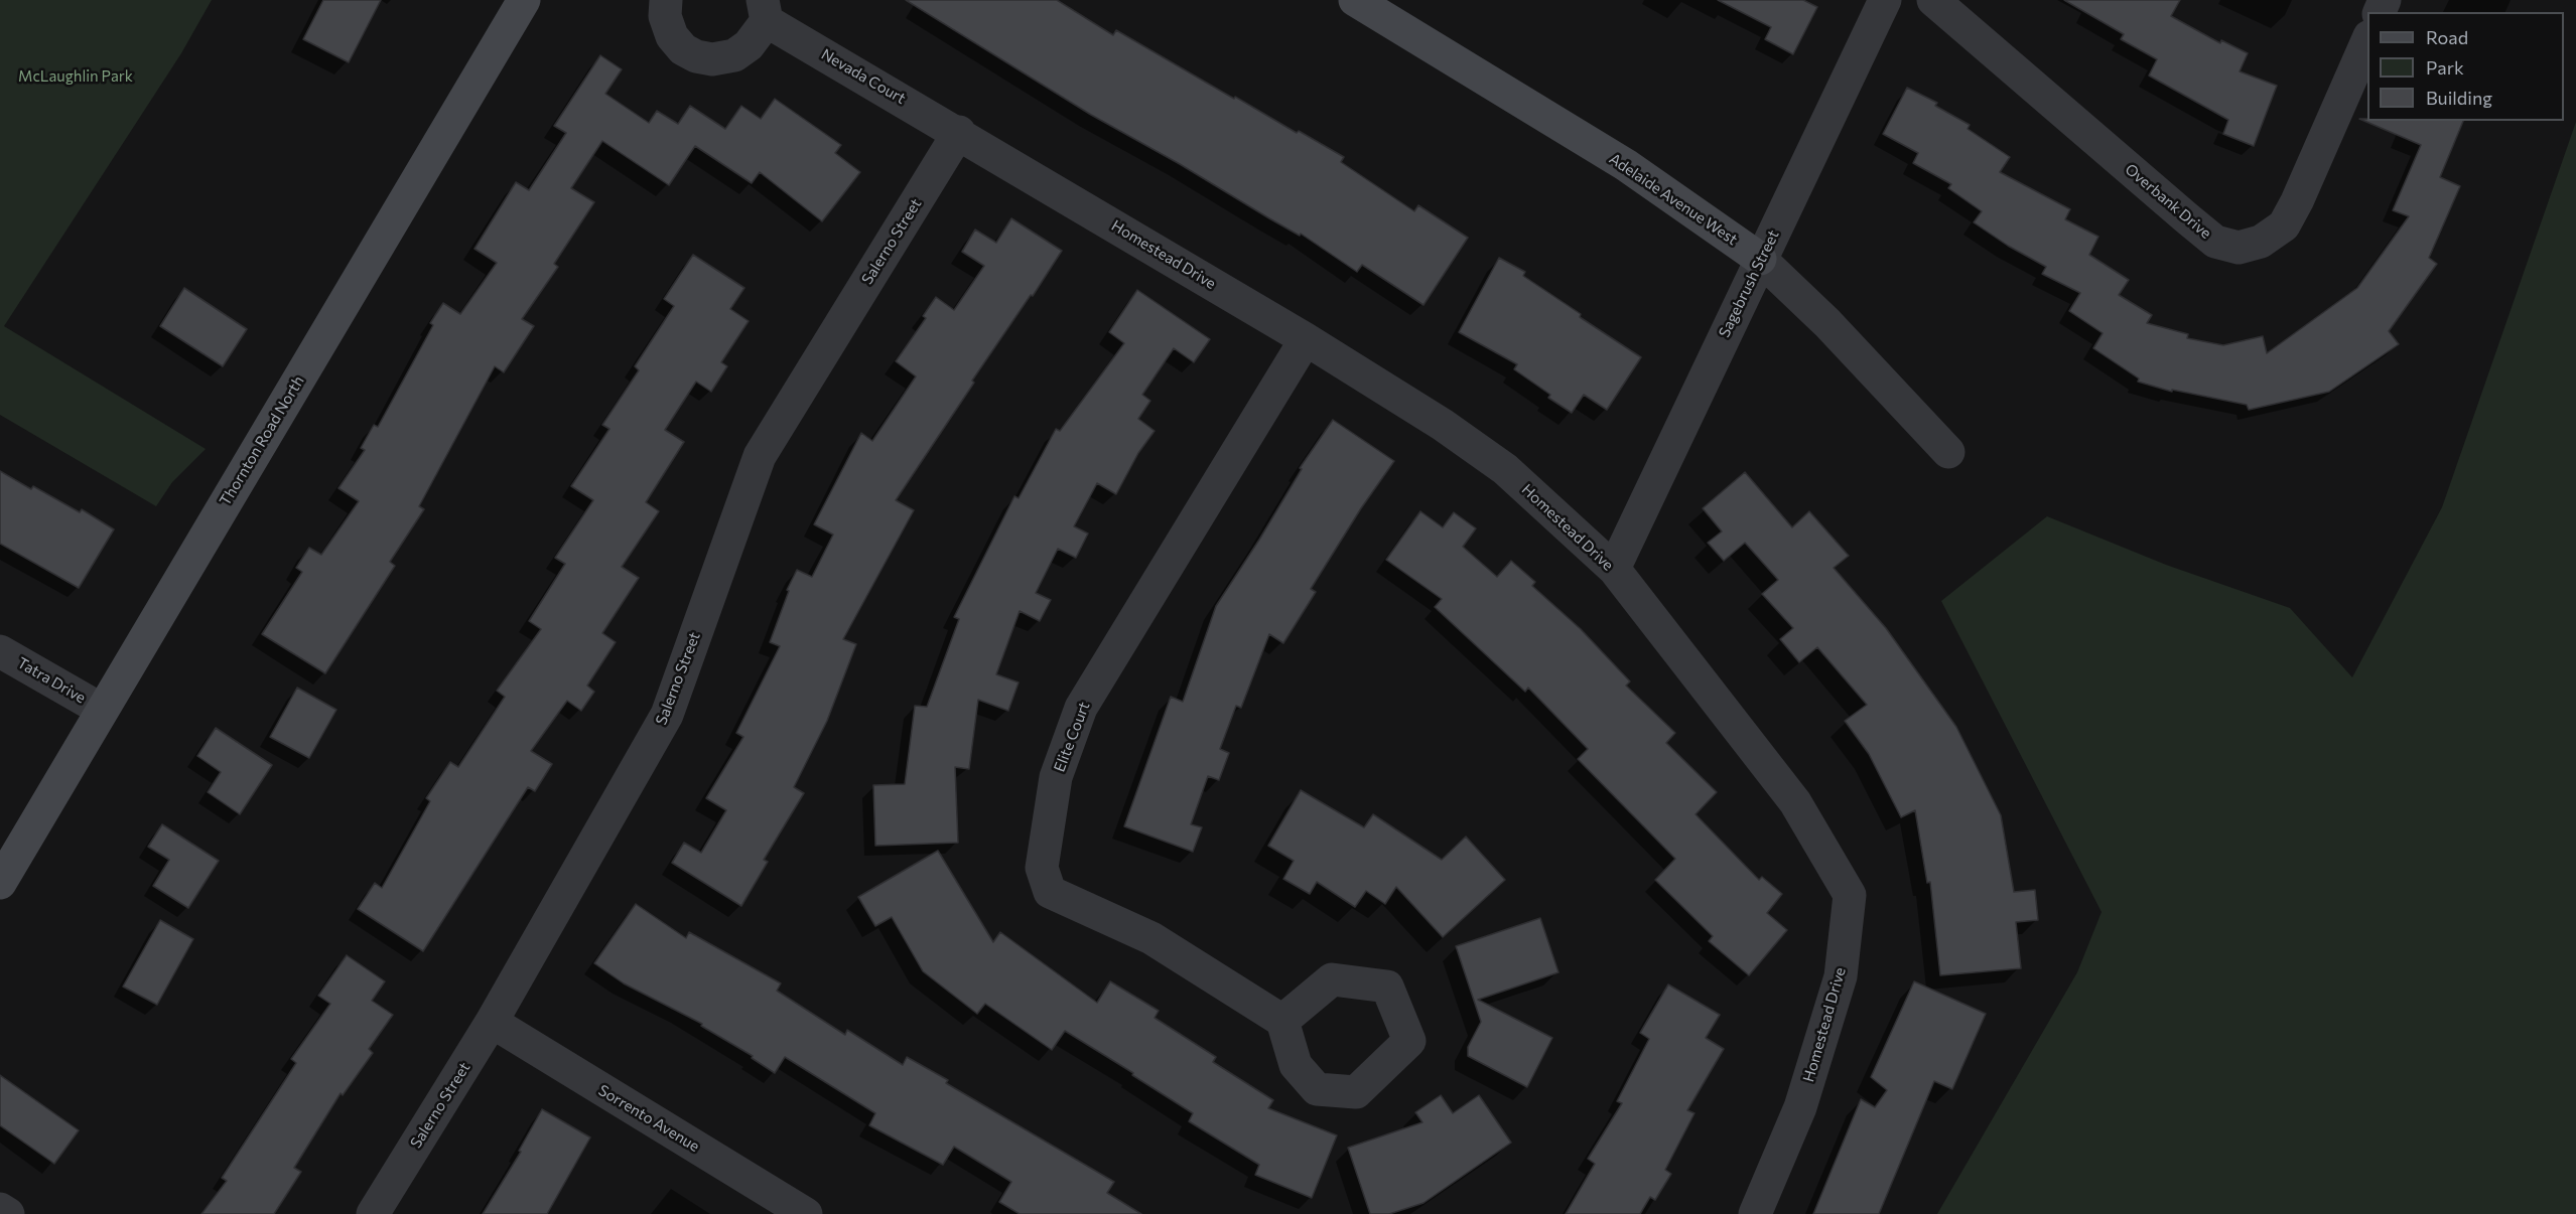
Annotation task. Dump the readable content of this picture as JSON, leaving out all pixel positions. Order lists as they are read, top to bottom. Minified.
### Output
{"streets":{"main road":["Adelaide Avenue West","Thornton Road North"],"street":["Nevada Court","Overbank Drive","Salerno Street","Homestead Drive","Sagebrush Street","Tatra Drive","Elite Court","Sorrento Avenue"]},"crossings":[["Nevada Court","Salerno Street"],["Nevada Court","Homestead Drive"],["Adelaide Avenue West","Sagebrush Street"],["Salerno Street","Homestead Drive"],["Salerno Street","Sorrento Avenue"],["Homestead Drive","Sagebrush Street"],["Homestead Drive","Elite Court"],["Thornton Road North","Tatra Drive"]],"parks":["McLaughlin Park"],"legend":["Road","Park","Building"]}
